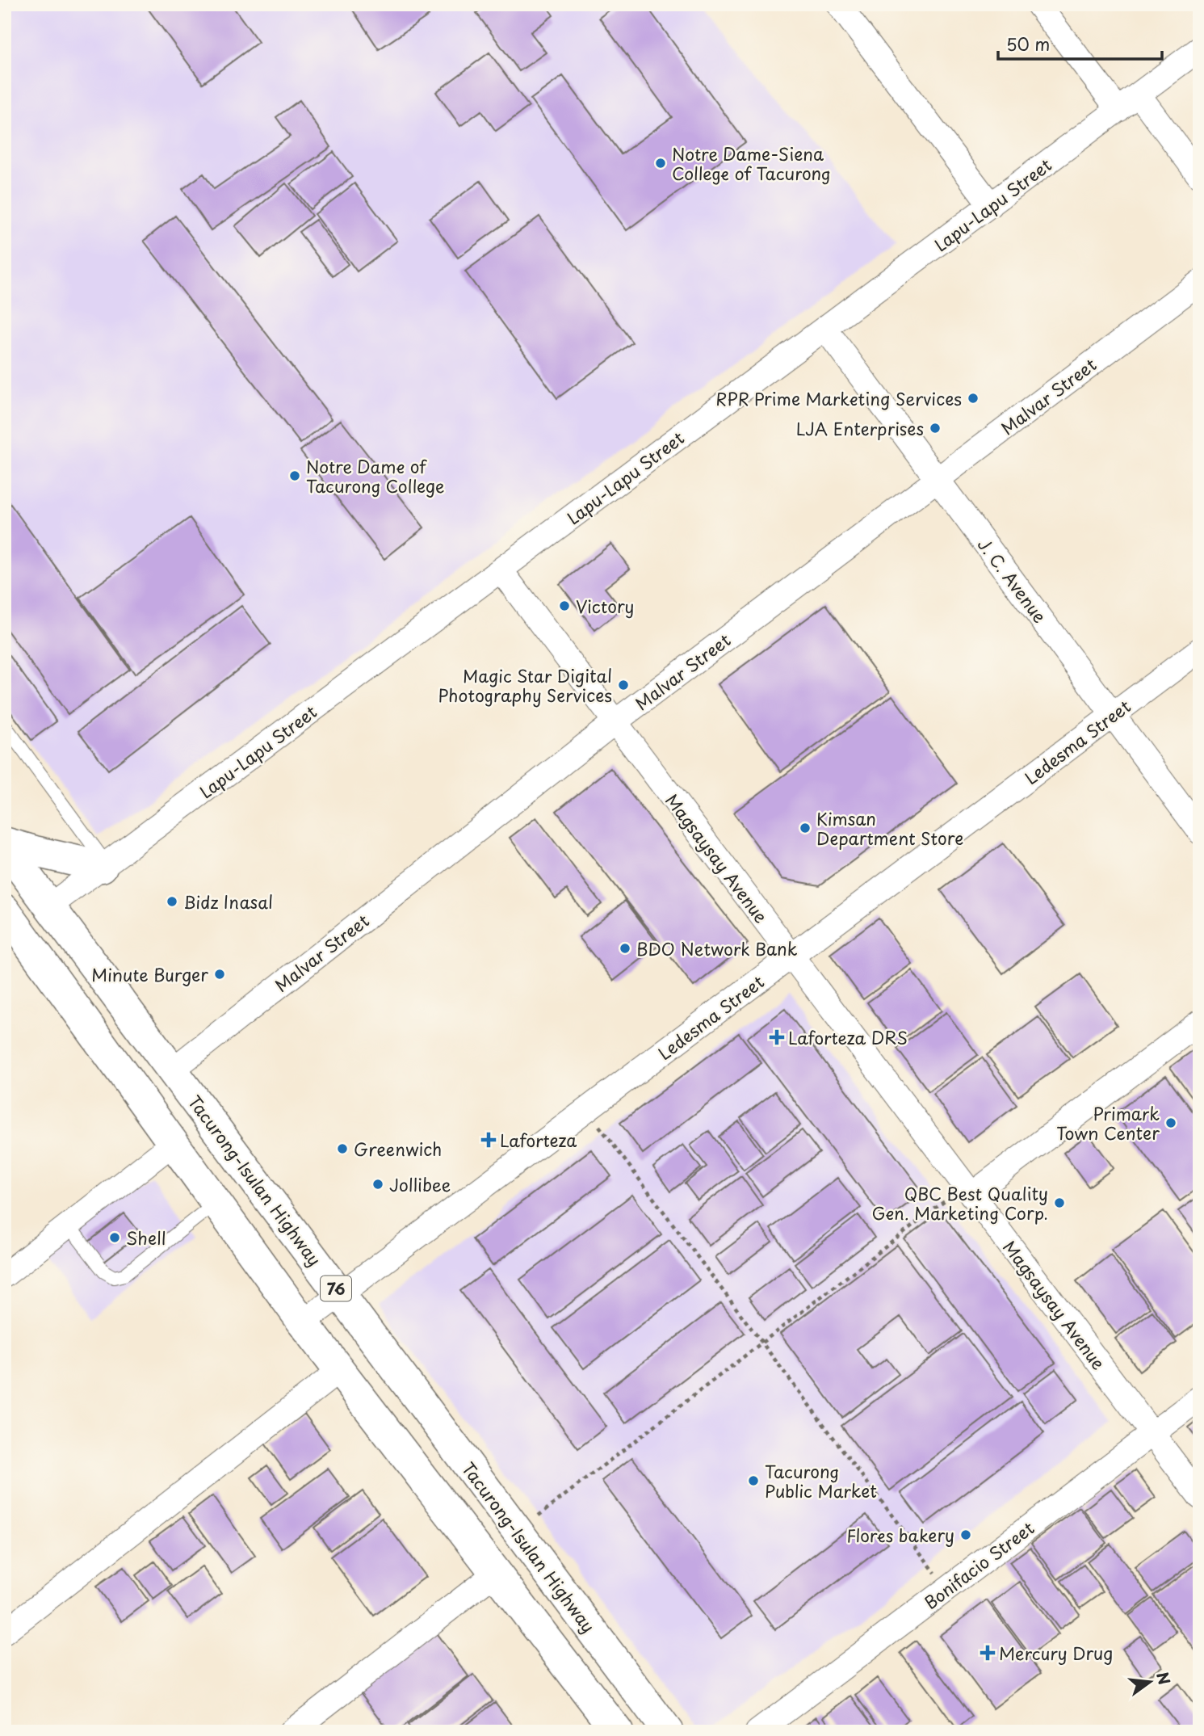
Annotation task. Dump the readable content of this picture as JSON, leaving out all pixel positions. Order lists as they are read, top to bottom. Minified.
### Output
{"streets":{"highway":["Tacurong-Isulan Highway","76"],"street":["Lapu-Lapu Street","Malvar Street","J. C. Avenue","Ledesma Street","Magsaysay Avenue","Bonifacio Street"]},"crossings":[["Lapu-Lapu Street","J. C. Avenue"],["Lapu-Lapu Street","Magsaysay Avenue"],["Lapu-Lapu Street","Tacurong-Isulan Highway"],["Malvar Street","J. C. Avenue"],["Malvar Street","Magsaysay Avenue"],["Malvar Street","Tacurong-Isulan Highway"],["J. C. Avenue","Ledesma Street"],["Ledesma Street","Magsaysay Avenue"],["Ledesma Street","Tacurong-Isulan Highway"],["Magsaysay Avenue","Bonifacio Street"]],"places":{"other":["Notre Dame-Siena College of Tacurong","RPR Prime Marketing Services","LJA Enterprises","Notre Dame of Tacurong College","Victory","Magic Star Digital Photography Services","Kimsan Department Store","Bidz Inasal","BDO Network Bank","Minute Burger","Primark Town Center","Greenwich","Jollibee","QBC Best Quality Gen. Marketing Corp.","Shell","Tacurong Public Market","Flores bakery"],"health":["Laforteza DRS","Laforteza","Mercury Drug"]},"scale_bar":"50 m","north":"right"}
